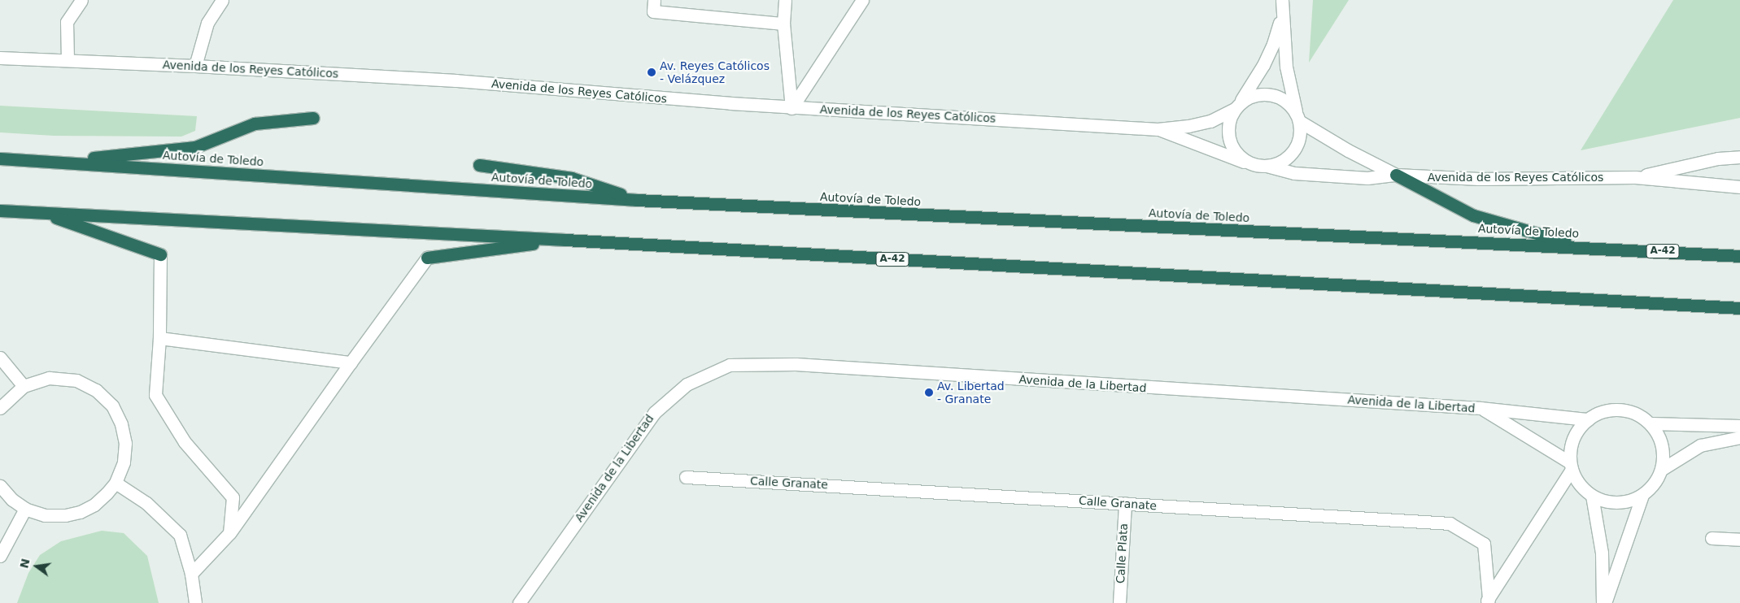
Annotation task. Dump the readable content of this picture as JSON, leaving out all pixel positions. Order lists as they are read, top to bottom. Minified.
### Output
{"streets":{"highway":["Autovía de Toledo","A-42"],"street":["Avenida de los Reyes Católicos","Avenida de la Libertad","Calle Granate","Calle Plata"]},"crossings":[["Calle Granate","Calle Plata"]],"places":["Av. Reyes Católicos - Velázquez","Av. Libertad - Granate"],"north":"left"}
